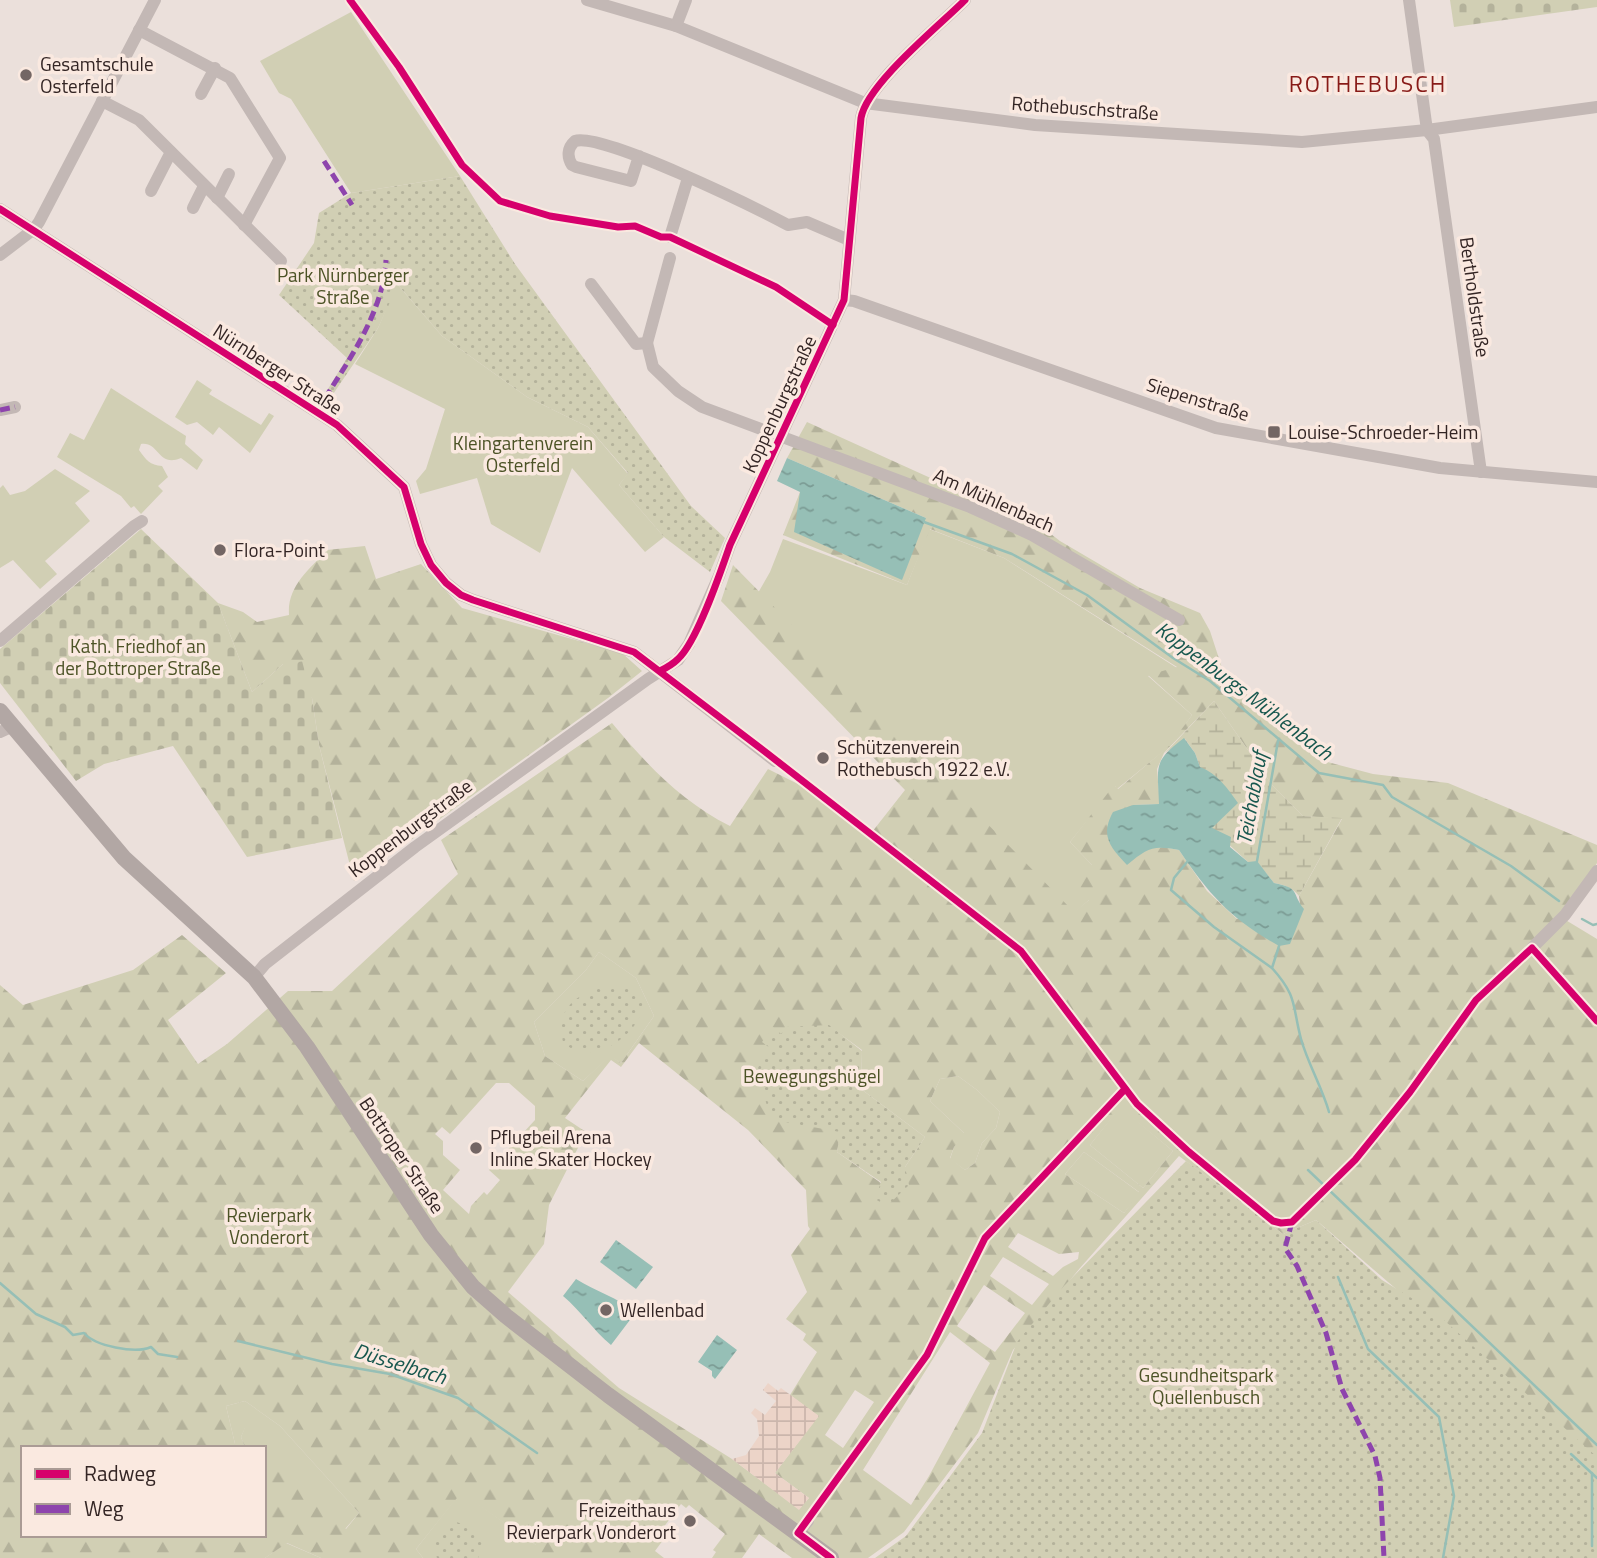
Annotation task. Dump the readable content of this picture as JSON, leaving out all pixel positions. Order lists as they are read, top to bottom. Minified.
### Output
{"streets":{"main road":["Bottroper Straße"],"street":["Rothebuschstraße","Bertholdstraße","Nürnberger Straße","Siepenstraße","Koppenburgstraße","Am Mühlenbach"]},"crossings":[["Rothebuschstraße","Bertholdstraße"],["Rothebuschstraße","Koppenburgstraße"],["Bertholdstraße","Siepenstraße"],["Nürnberger Straße","Koppenburgstraße"],["Siepenstraße","Koppenburgstraße"],["Koppenburgstraße","Am Mühlenbach"],["Koppenburgstraße","Bottroper Straße"]],"districts":["ROTHEBUSCH"],"water":["Koppenburgs Mühlenbach","Teichablauf","Düsselbach"],"parks":["Park Nürnberger Straße","Kleingartenverein Osterfeld","Kath. Friedhof an der Bottroper Straße","Bewegungshügel","Revierpark Vonderort","Gesundheitspark Quellenbusch"],"places":{"other":["Gesamtschule Osterfeld","Flora-Point","Schützenverein Rothebusch 1922 e.V.","Pflugbeil Arena Inline Skater Hockey","Wellenbad","Freizeithaus Revierpark Vonderort"],"transit":["Louise-Schroeder-Heim"]},"legend":["Radweg","Weg"]}
